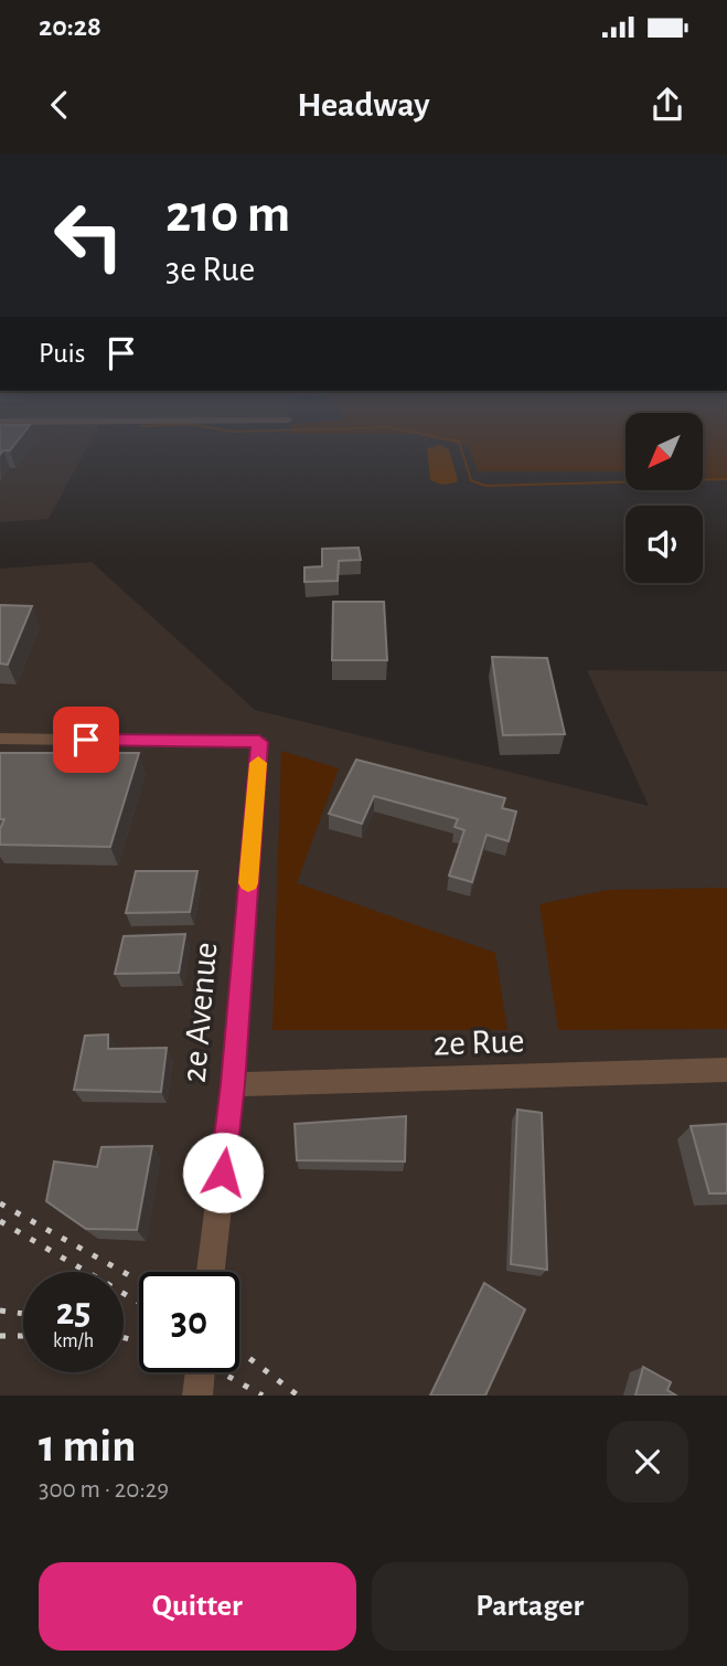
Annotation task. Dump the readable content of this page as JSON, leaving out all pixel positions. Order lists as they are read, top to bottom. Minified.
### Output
{"streets":{"street":["2e Avenue","2e Rue"]},"crossings":[["2e Avenue","2e Rue"]],"north":"bottom left","page":{"status":"20:28","header":"Headway","turn":["210 m","3e Rue"],"then":"Puis","speed":"25 km/h","limit":"30","heading":["1 min","300 m · 20:29"],"buttons":["Quitter","Partager"]}}
